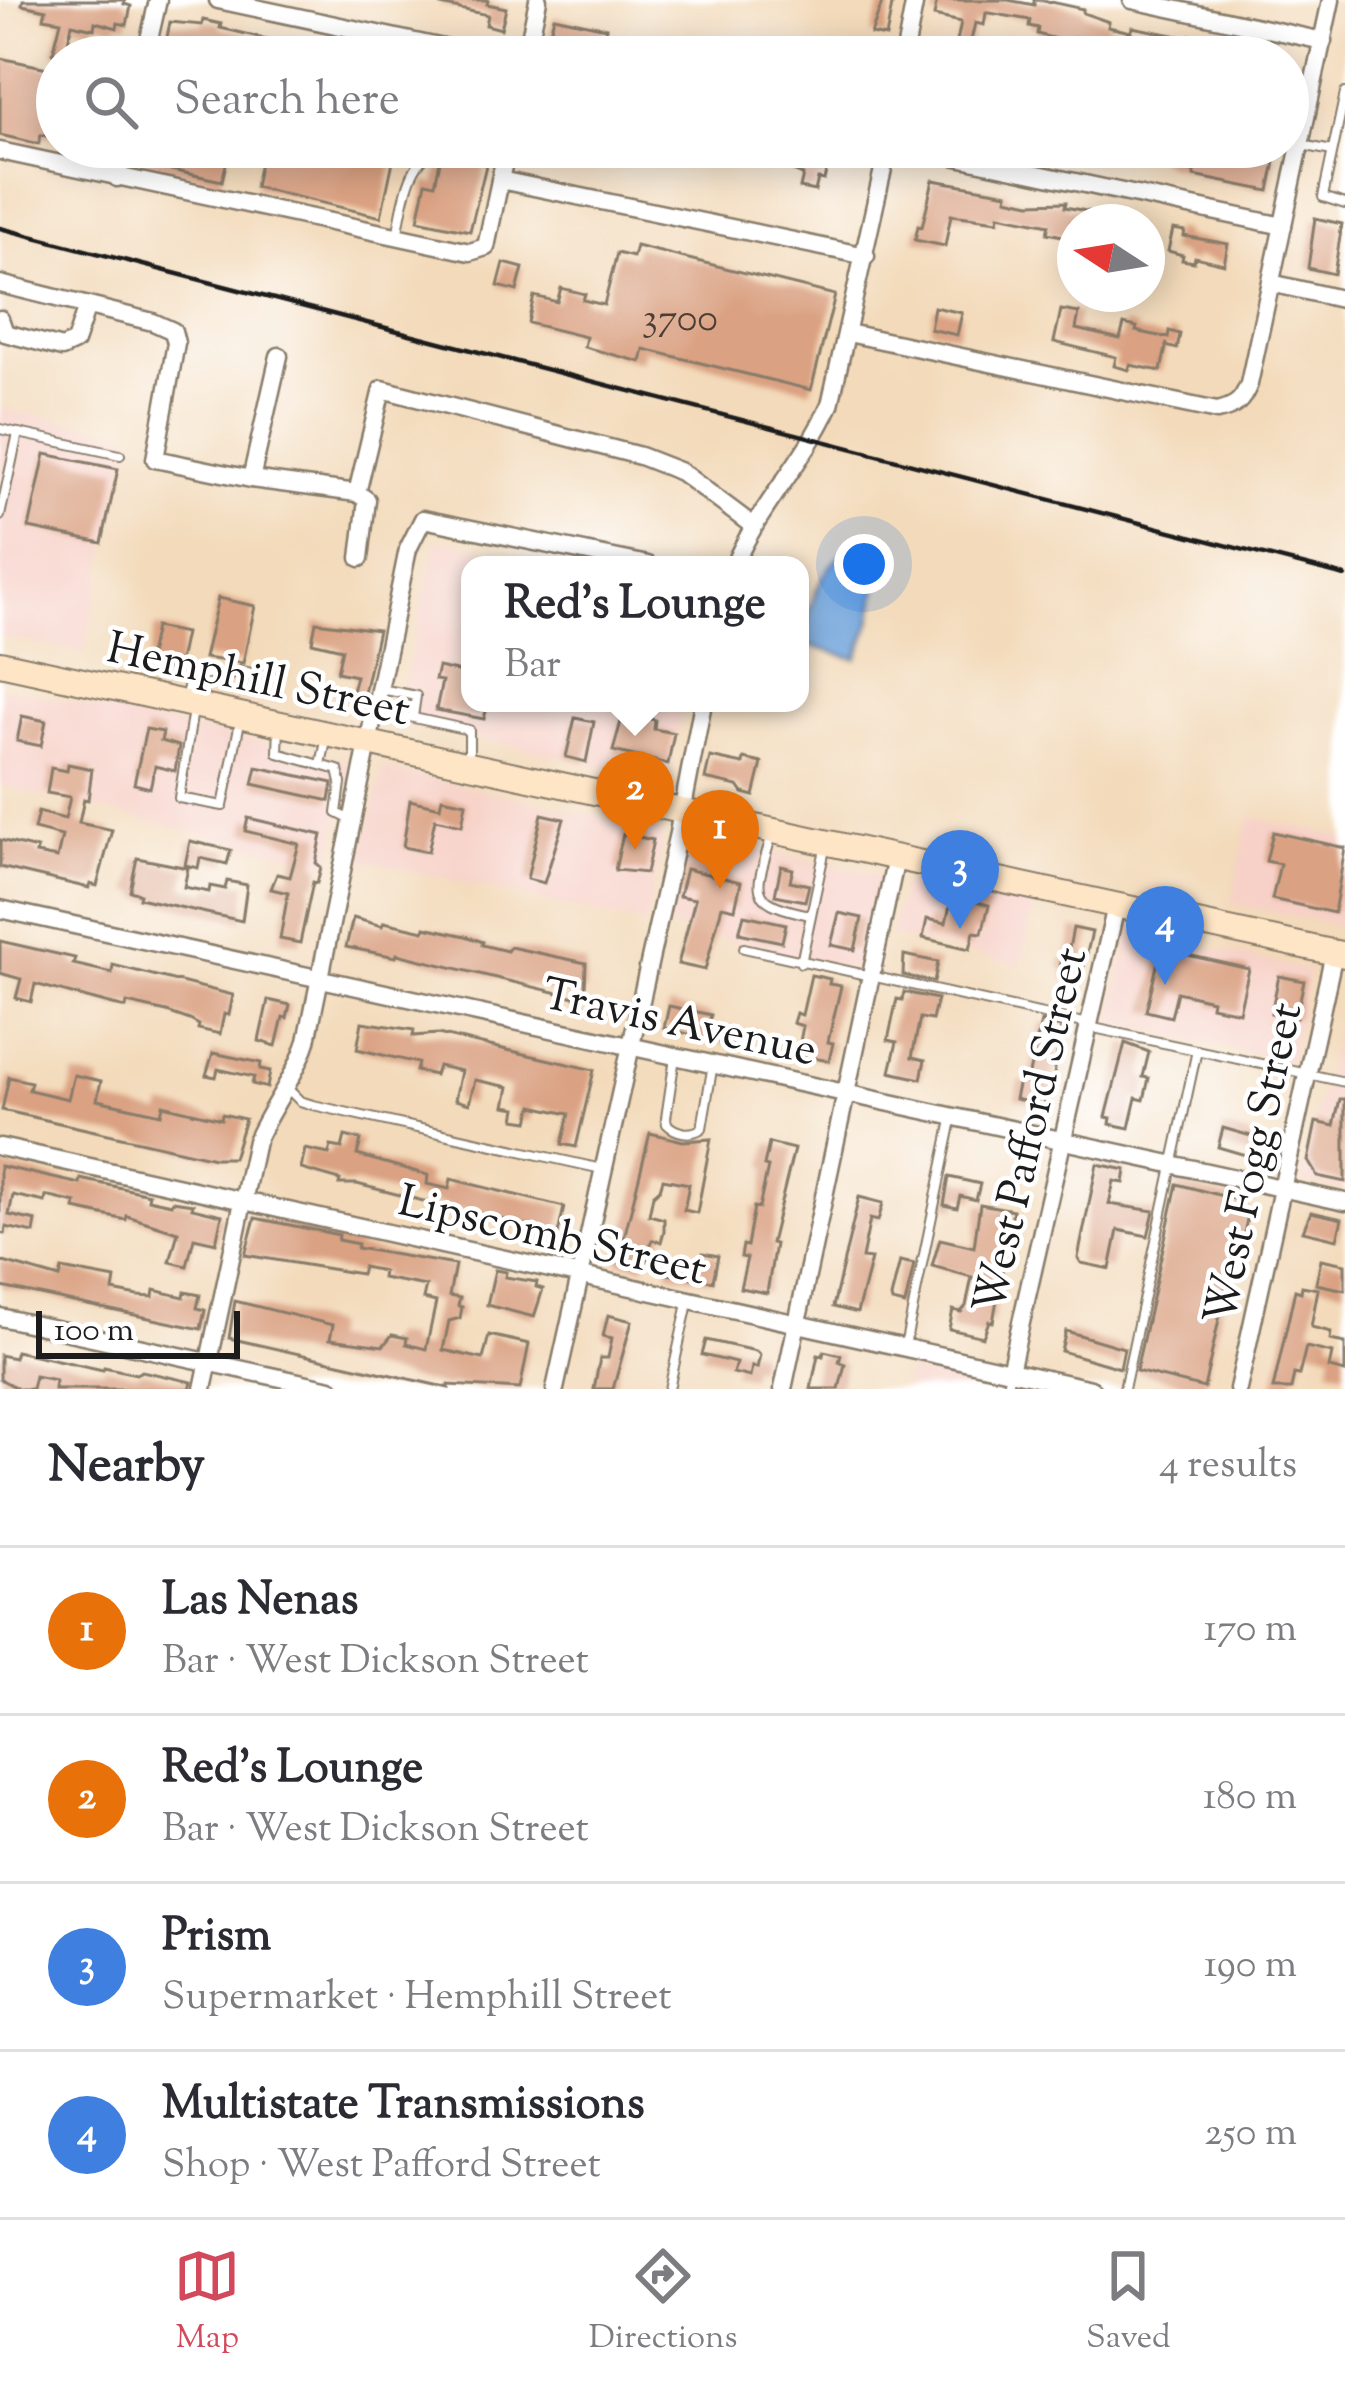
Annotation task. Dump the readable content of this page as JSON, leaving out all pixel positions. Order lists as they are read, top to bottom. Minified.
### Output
{"streets":{"main road":["Hemphill Street"],"street":["Travis Avenue","West Pafford Street","West Fogg Street","Lipscomb Street"]},"crossings":[["Hemphill Street","West Pafford Street"],["Hemphill Street","West Fogg Street"],["Travis Avenue","West Pafford Street"],["Travis Avenue","West Fogg Street"],["West Pafford Street","Lipscomb Street"]],"house_numbers":["3700"],"scale_bar":"100 m","north":"left","page":{"search":"Search here","popup":["Red's Lounge","Bar"],"pins":["2","1","3","4"],"scale":"100 m","heading":["Nearby","4 results"],"list":[{"mark":"1","name":"Las Nenas","note":"Bar · West Dickson Street","value":"170 m"},{"mark":"2","name":"Red's Lounge","note":"Bar · West Dickson Street","value":"180 m"},{"mark":"3","name":"Prism","note":"Supermarket · Hemphill Street","value":"190 m"},{"mark":"4","name":"Multistate Transmissions","note":"Shop · West Pafford Street","value":"250 m"}],"nav":["Map","Directions","Saved"]}}
